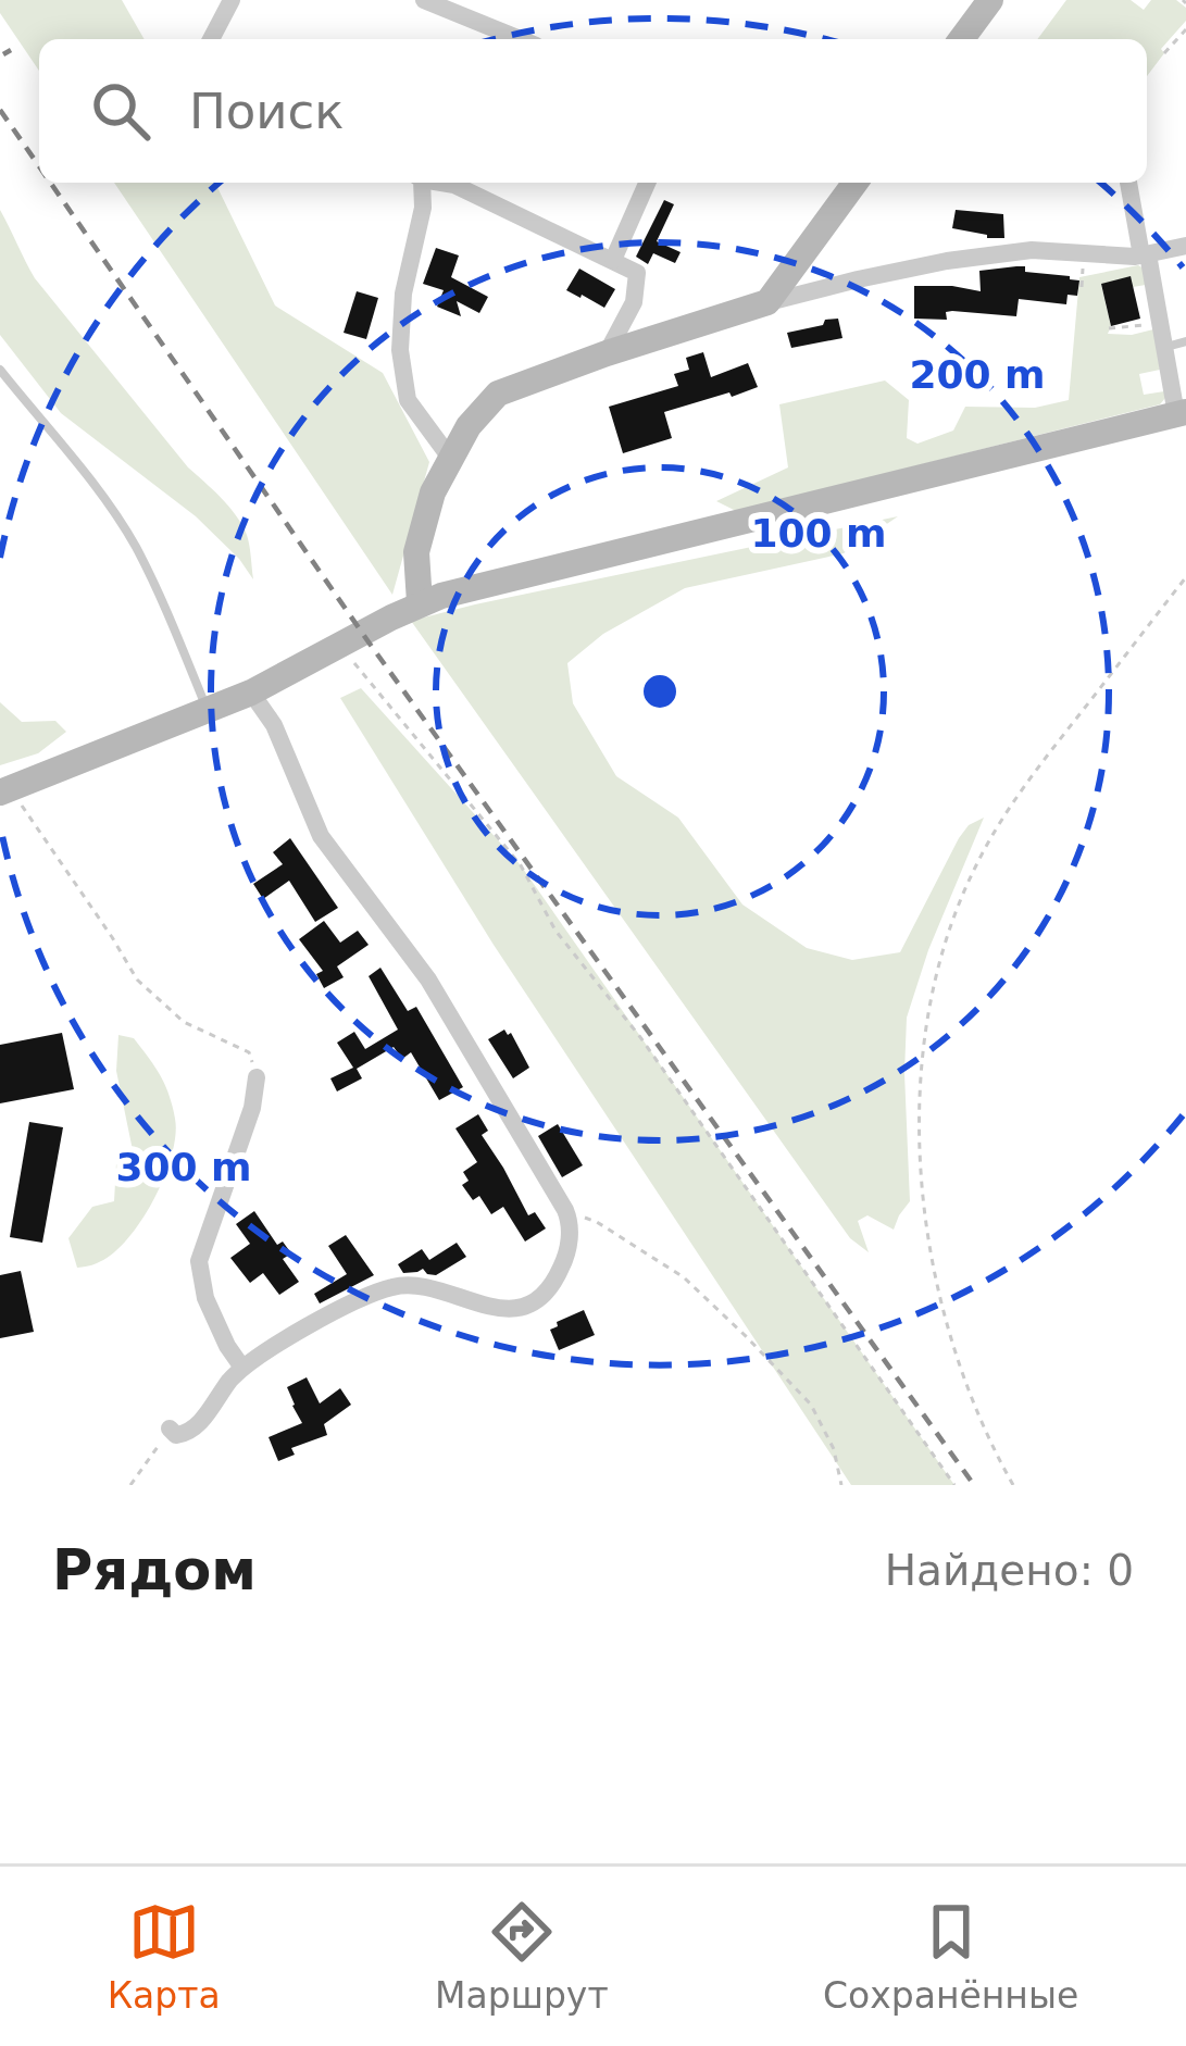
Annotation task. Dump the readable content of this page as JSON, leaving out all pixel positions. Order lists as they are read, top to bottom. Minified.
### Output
{"page":{"search":"Поиск","heading":["Рядом","Найдено: 0"],"nav":["Карта","Маршрут","Сохранённые"]},"rings":["200 m","100 m","300 m"]}
